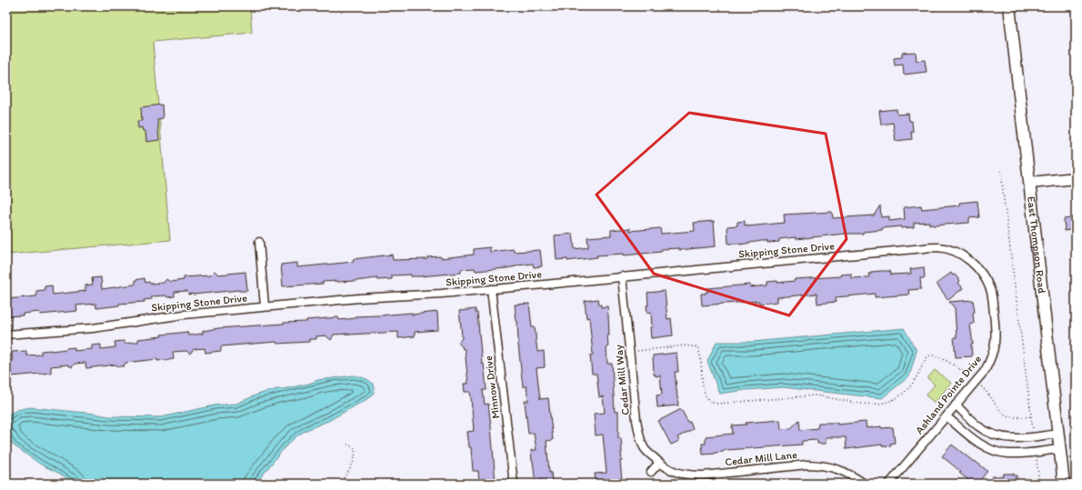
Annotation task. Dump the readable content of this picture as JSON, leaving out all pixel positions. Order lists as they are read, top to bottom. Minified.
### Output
{"streets":{"main road":["East Thompson Road"],"street":["Skipping Stone Drive","Cedar Mill Way","Minnow Drive","Ashland Pointe Drive","Cedar Mill Lane"]},"crossings":[["Skipping Stone Drive","Cedar Mill Way"],["Skipping Stone Drive","Minnow Drive"],["Skipping Stone Drive","Ashland Pointe Drive"],["Cedar Mill Way","Cedar Mill Lane"]]}
